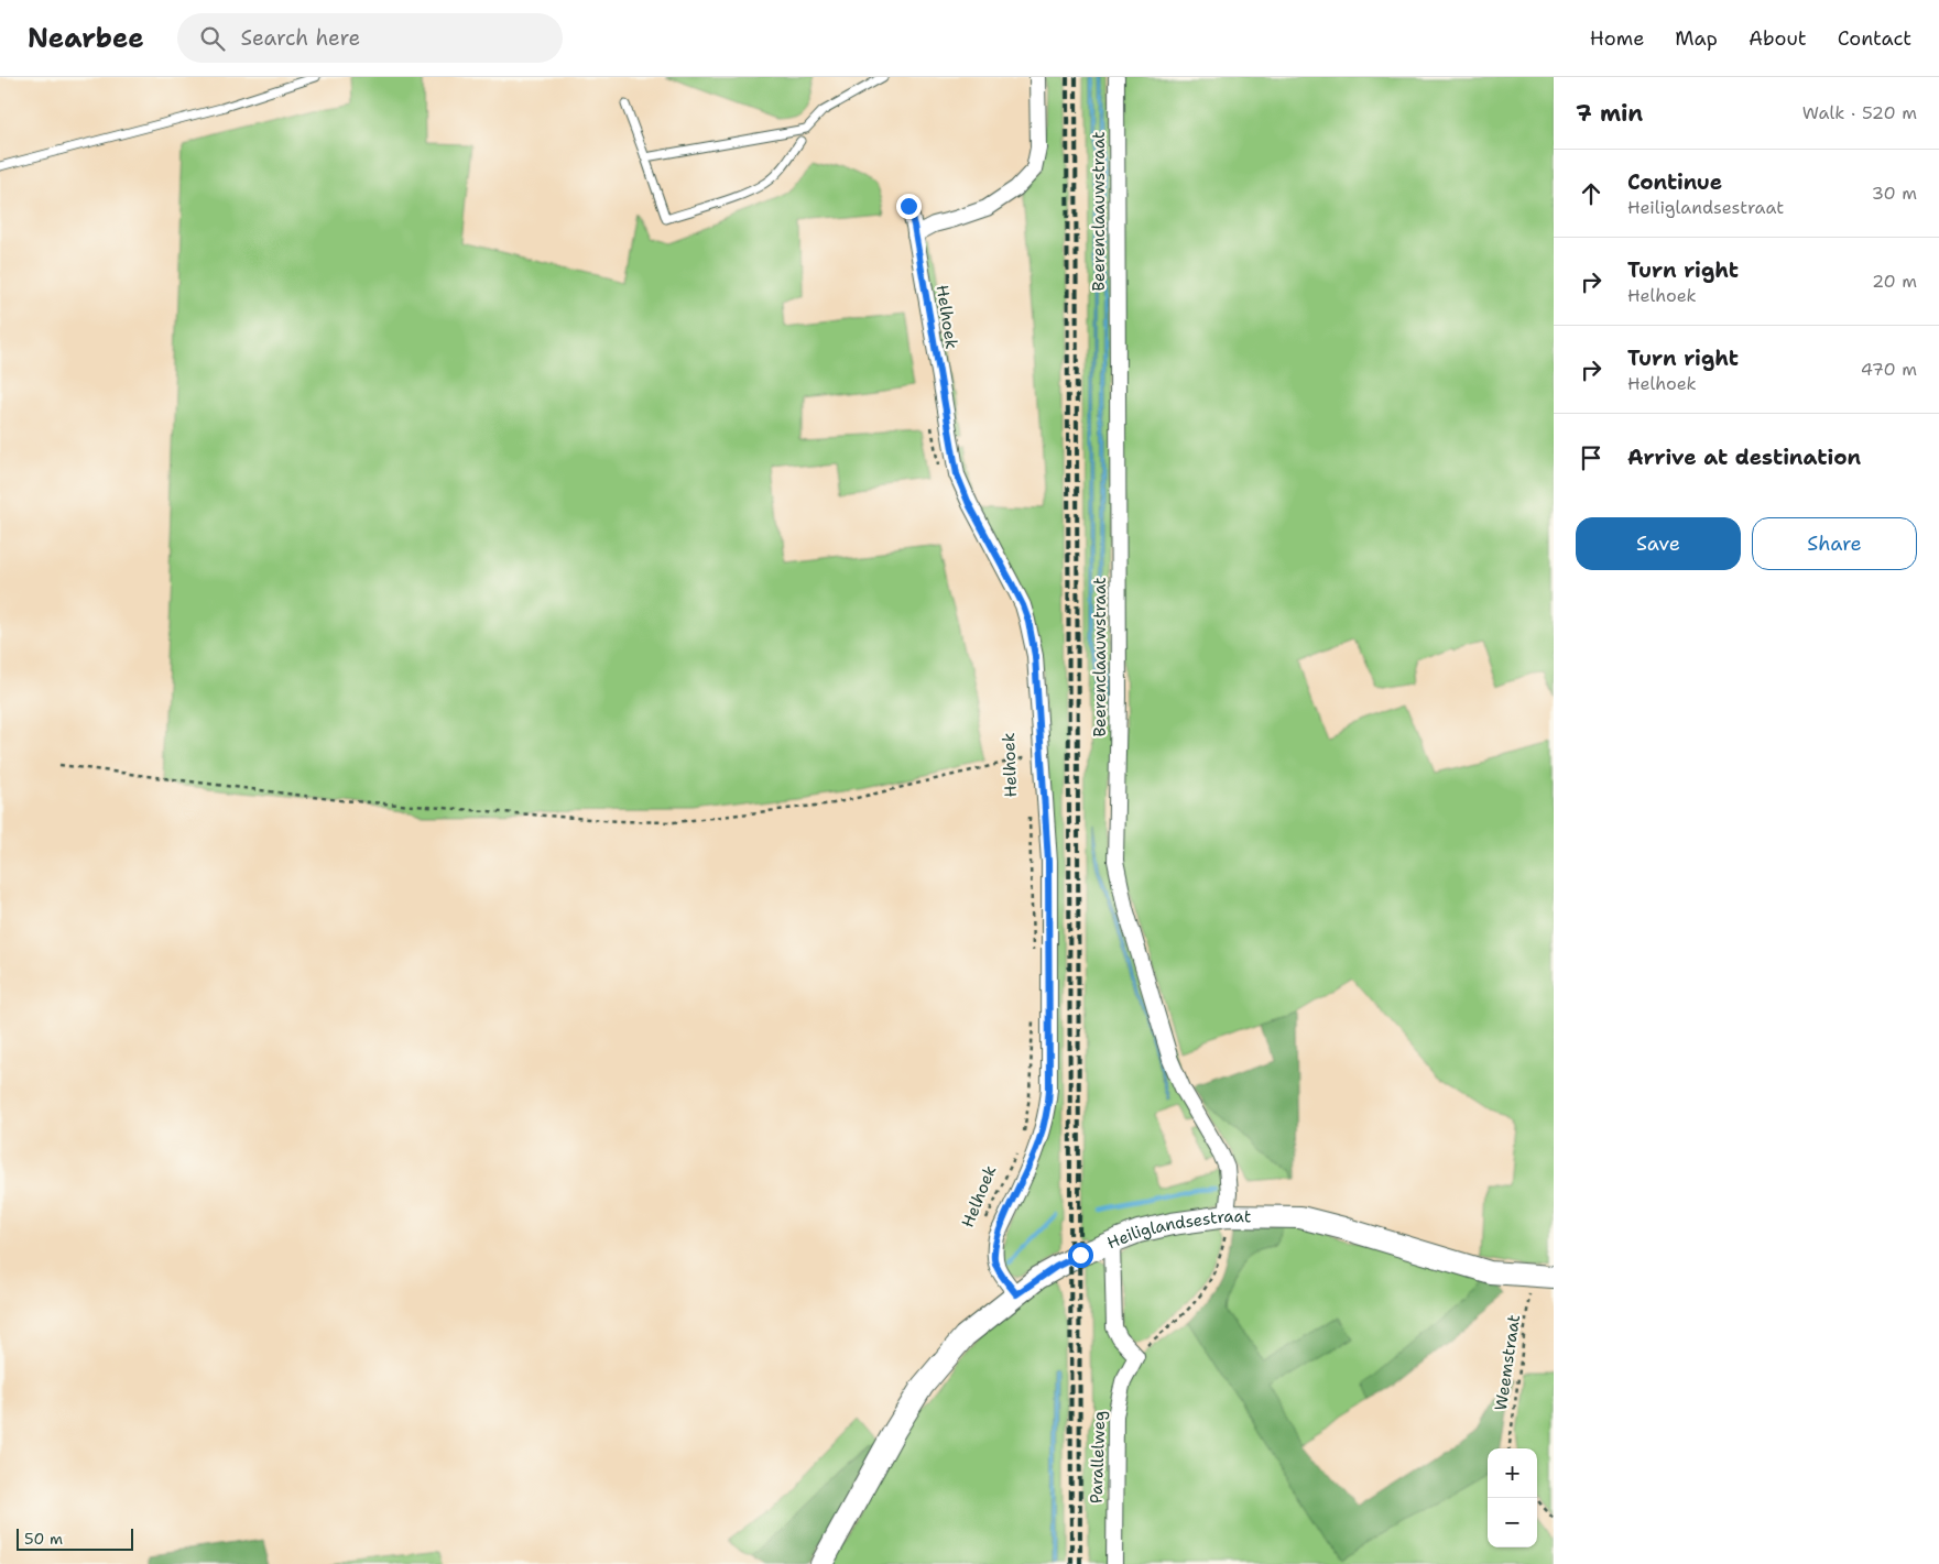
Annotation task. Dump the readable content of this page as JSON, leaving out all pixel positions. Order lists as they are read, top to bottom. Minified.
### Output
{"streets":{"street":["Beerenclaauwstraat","Helhoek","Heiliglandsestraat","Parallelweg"],"path":["Weemstraat"]},"crossings":[["Beerenclaauwstraat","Heiliglandsestraat"],["Helhoek","Heiliglandsestraat"],["Heiliglandsestraat","Weemstraat"]],"scale_bar":"50 m","page":{"header":"Nearbee","search":"Search here","nav":["Home","Map","About","Contact"],"heading":["7 min","Walk · 520 m"],"list":[["Continue","Heiliglandsestraat","30 m"],["Turn right","Helhoek","20 m"],["Turn right","Helhoek","470 m"],"Arrive at destination"],"buttons":["Save","Share"],"map_buttons":["+","−"],"scale":"50 m"}}
